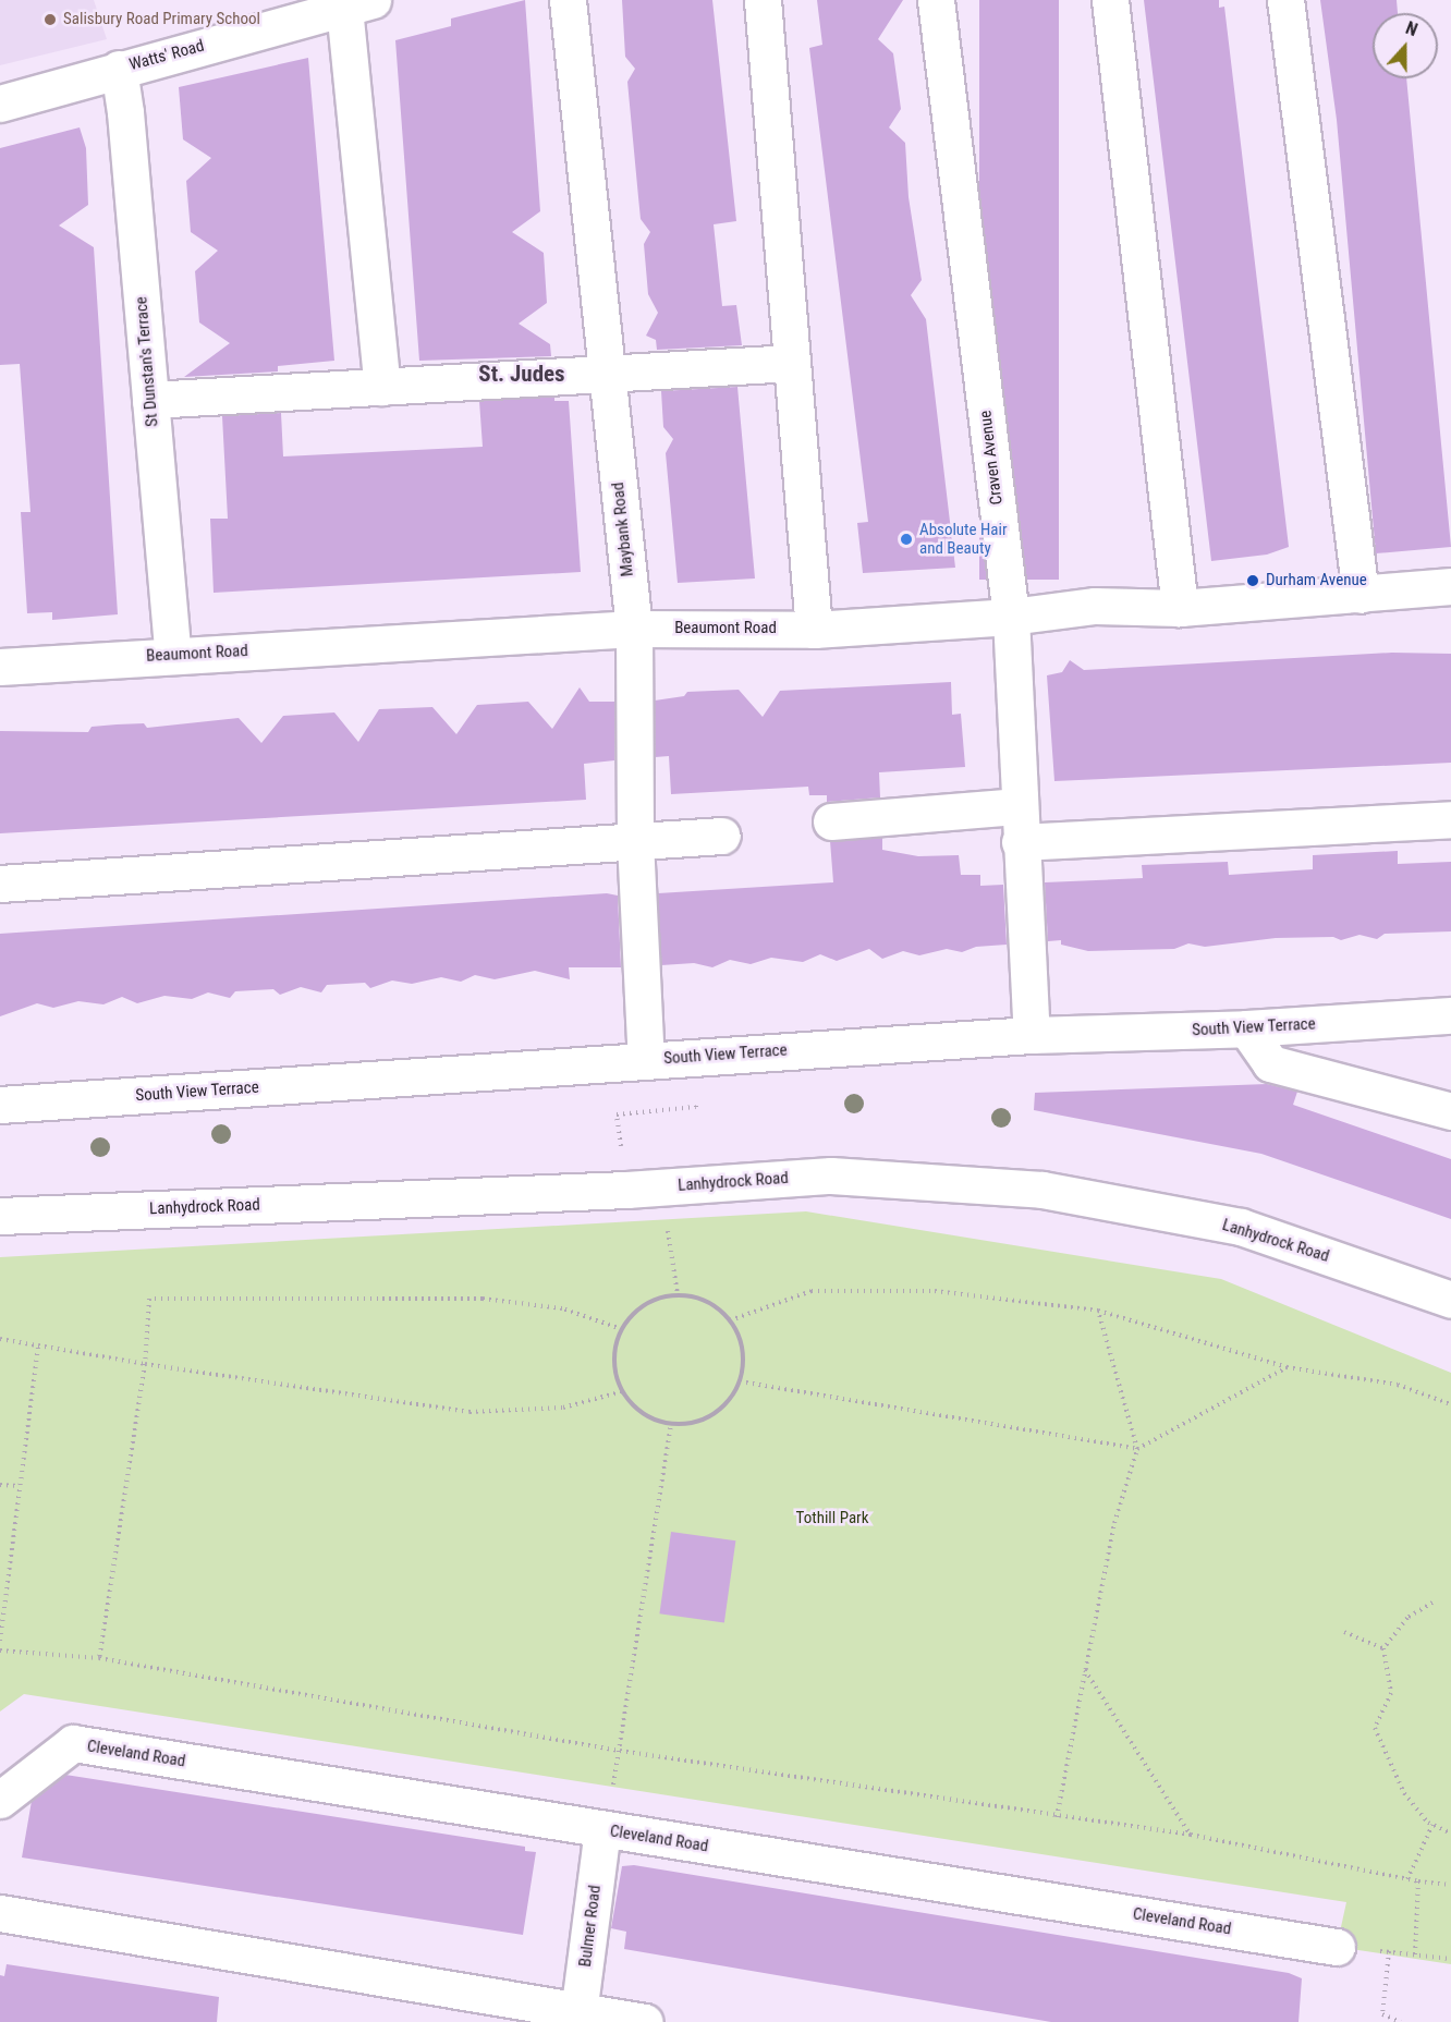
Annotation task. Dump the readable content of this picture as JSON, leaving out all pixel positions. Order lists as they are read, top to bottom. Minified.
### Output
{"streets":{"street":["Watts' Road","St Dunstan's Terrace","Craven Avenue","Maybank Road","Beaumont Road","South View Terrace","Lanhydrock Road","Cleveland Road","Bulmer Road"]},"crossings":[["Watts' Road","St Dunstan's Terrace"],["St Dunstan's Terrace","Beaumont Road"],["Craven Avenue","Beaumont Road"],["Craven Avenue","South View Terrace"],["Maybank Road","Beaumont Road"],["Maybank Road","South View Terrace"],["Cleveland Road","Bulmer Road"]],"districts":["St. Judes"],"parks":["Tothill Park"],"places":["Salisbury Road Primary School","Absolute Hair and Beauty","Durham Avenue"],"north":"top"}
